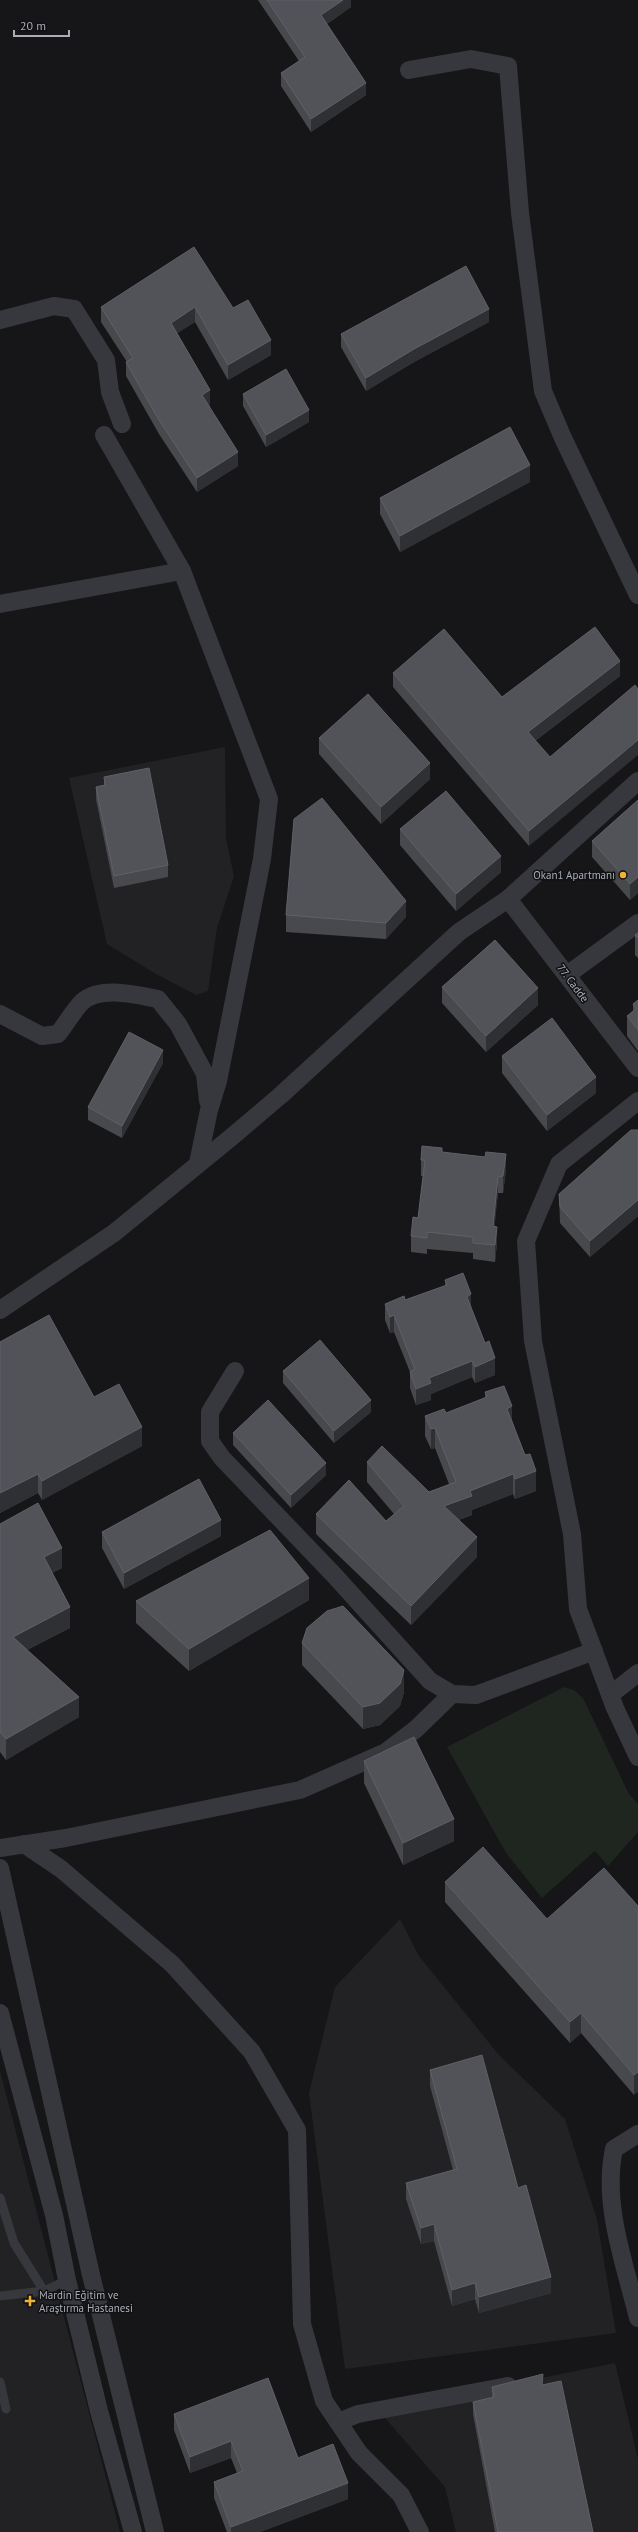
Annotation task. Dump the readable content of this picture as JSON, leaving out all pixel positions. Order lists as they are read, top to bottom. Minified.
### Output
{"streets":{"street":["77. Cadde"]},"places":{"other":["Okan1 Apartmanı"],"health":["Mardin Eğitim ve Araştırma Hastanesi"]},"scale_bar":"20 m"}
